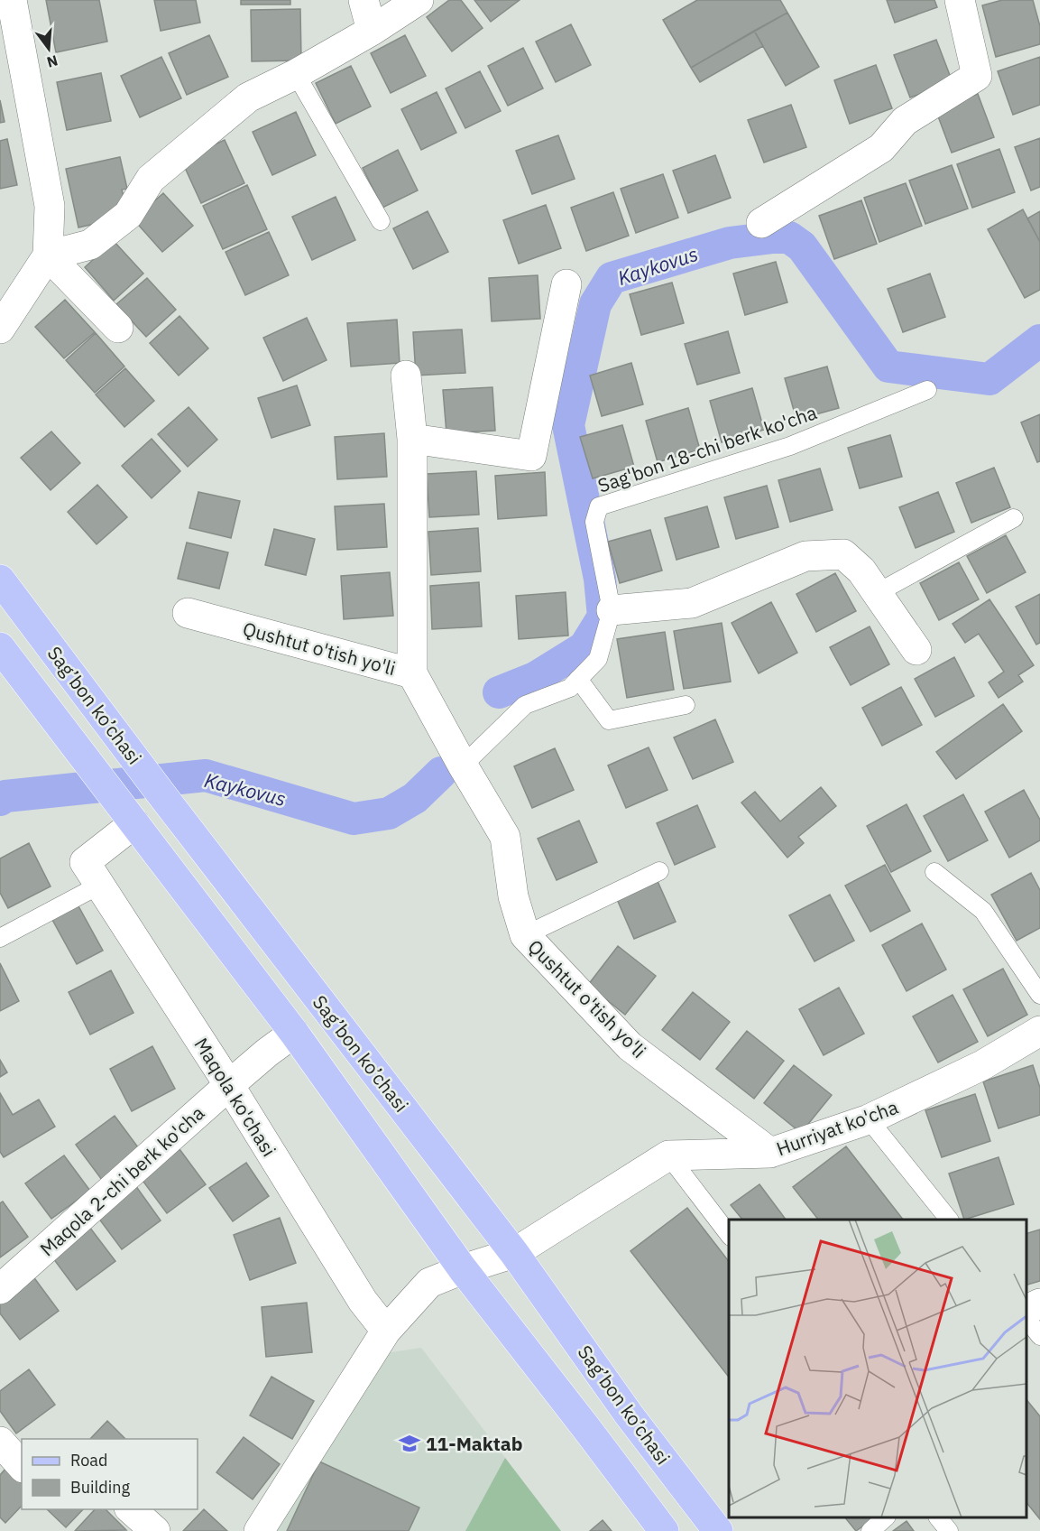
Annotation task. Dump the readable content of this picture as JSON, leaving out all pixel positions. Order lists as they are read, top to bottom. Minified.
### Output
{"streets":{"main road":["Sag’bon ko’chasi"],"street":["Qushtut o'tish yo'li","Maqola ko'chasi","Hurriyat ko'cha","Maqola 2-chi berk ko'cha"],"lane":["Sag'bon 18-chi berk ko'cha"]},"crossings":[["Qushtut o'tish yo'li","Hurriyat ko'cha"],["Sag’bon ko’chasi","Maqola 2-chi berk ko'cha"],["Maqola ko'chasi","Maqola 2-chi berk ko'cha"]],"water":["Kaykovus"],"places":{"school or university":["11-Maktab"]},"legend":["Road","Building"],"north":"bottom"}
